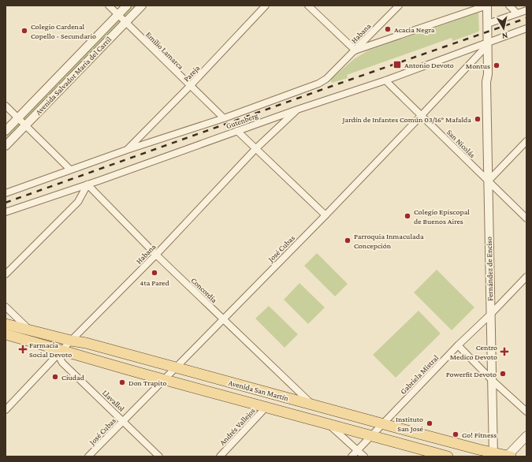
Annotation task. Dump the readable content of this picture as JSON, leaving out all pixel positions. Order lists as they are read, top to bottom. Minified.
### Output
{"streets":{"main road":["Avenida San Martín"],"street":["Habana","Emilio Lamarca","Pareja","Avenida Salvador María del Carril","Gutenberg","San Nicolás","José Cubas","Fernández de Enciso","Concordia","Gabriela Mistral","Llavallol","Andrés Vallejos"]},"crossings":[["Habana","Gutenberg"],["Habana","Concordia"],["Habana","Avenida San Martín"],["Habana","Llavallol"],["Emilio Lamarca","Pareja"],["Emilio Lamarca","Avenida Salvador María del Carril"],["Emilio Lamarca","Gutenberg"],["Pareja","Gutenberg"],["Gutenberg","San Nicolás"],["Gutenberg","José Cubas"],["Gutenberg","Fernández de Enciso"],["Gutenberg","Concordia"],["San Nicolás","José Cubas"],["San Nicolás","Fernández de Enciso"],["José Cubas","Fernández de Enciso"],["José Cubas","Concordia"],["José Cubas","Avenida San Martín"],["José Cubas","Llavallol"],["Fernández de Enciso","Gabriela Mistral"],["Fernández de Enciso","Avenida San Martín"],["Concordia","Avenida San Martín"],["Gabriela Mistral","Avenida San Martín"],["Avenida San Martín","Llavallol"],["Avenida San Martín","Andrés Vallejos"]],"places":{"other":["Acacia Negra","Colegio Cardenal Copello - Secundario","Montus","Jardín de Infantes Común 03/16° Mafalda","Colegio Episcopal de Buenos Aires","Parroquia Inmaculada Concepción","4ta Pared","Powerfit Devoto","Ciudad","Don Trapito","Instituto San José","Go! Fitness"],"transit":["Antonio Devoto"],"health":["Farmacia Social Devoto","Centro Medico Devoto"]},"north":"bottom"}
